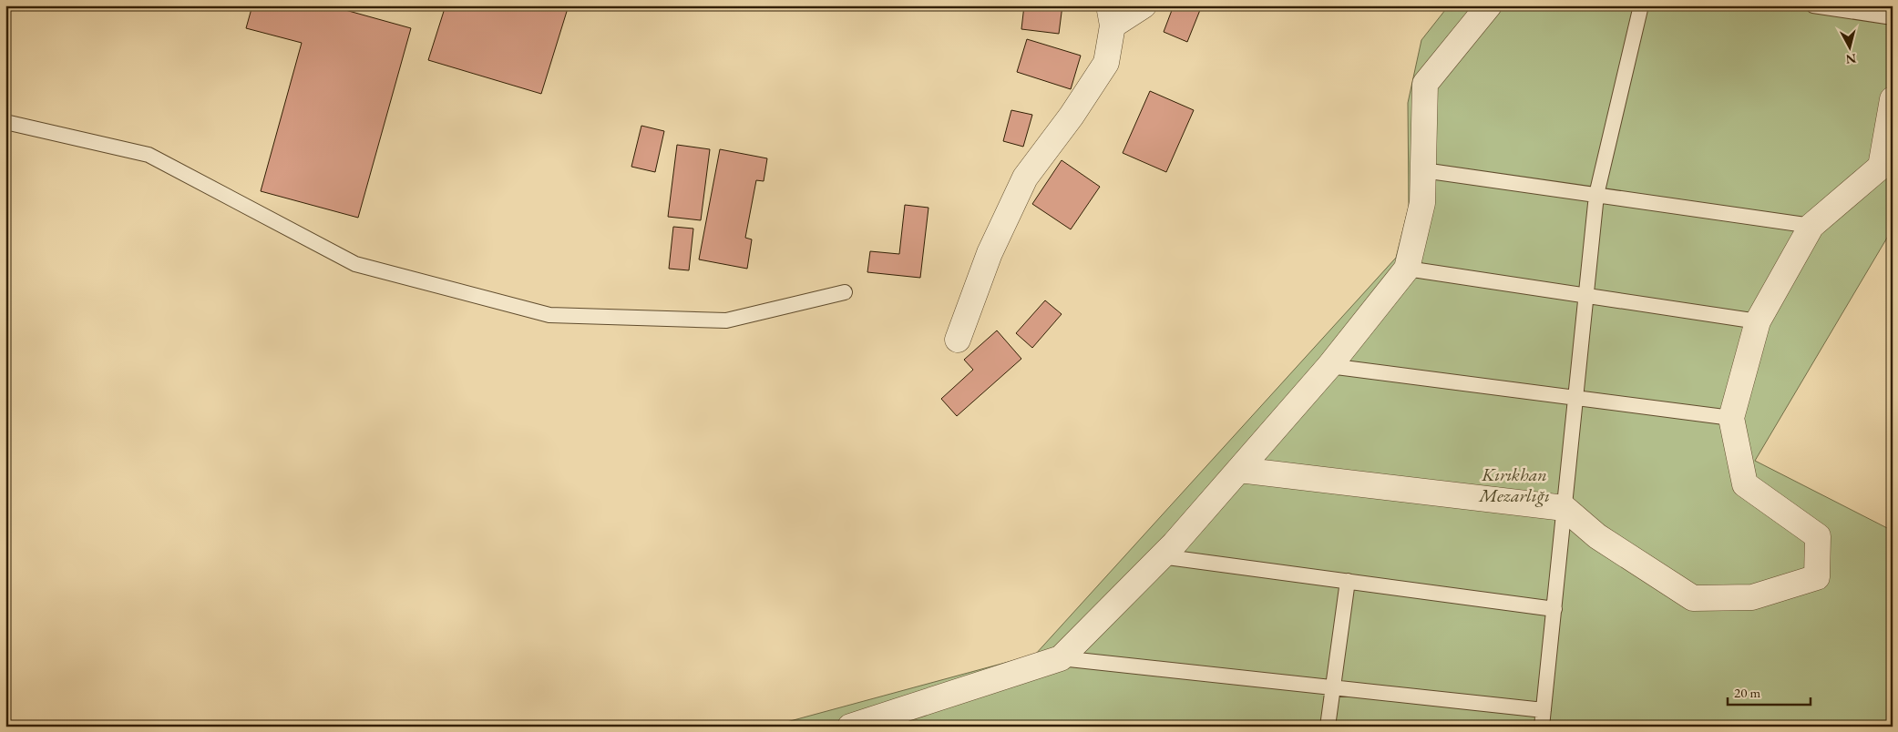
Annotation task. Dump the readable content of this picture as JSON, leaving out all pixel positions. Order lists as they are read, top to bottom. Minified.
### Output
{"parks":["Kırıkhan Mezarlığı"],"scale_bar":"20 m","north":"bottom"}
